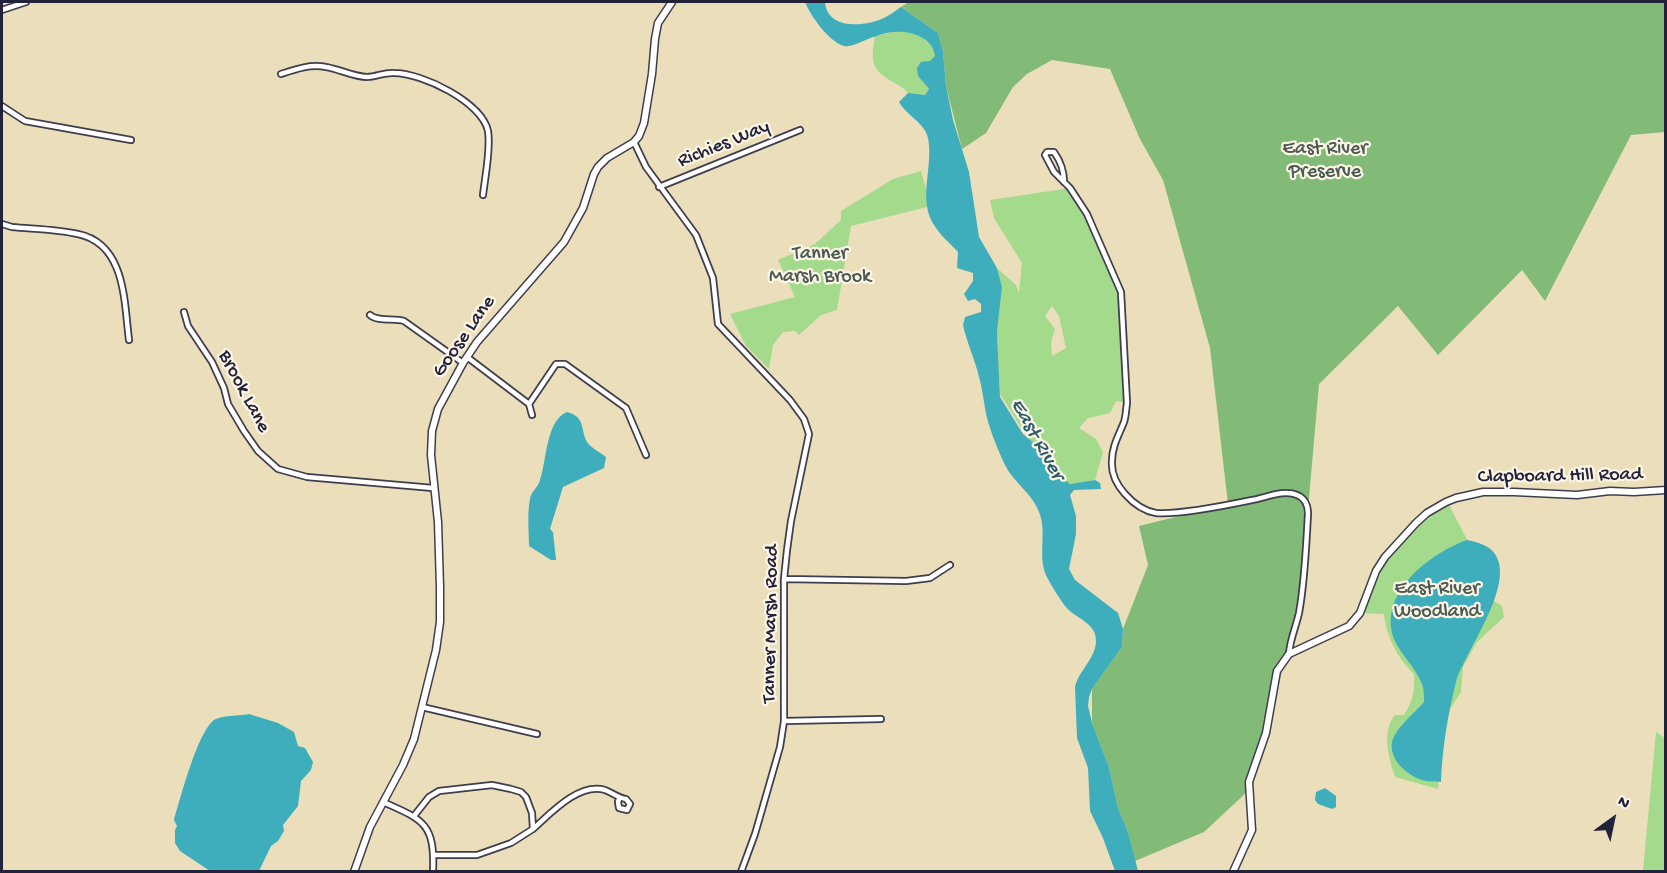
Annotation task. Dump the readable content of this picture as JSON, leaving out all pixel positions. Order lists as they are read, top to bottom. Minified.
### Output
{"streets":{"street":["Richies Way","Goose Lane","Brook Lane","Clapboard Hill Road","Tanner Marsh Road"]},"crossings":[["Richies Way","Tanner Marsh Road"],["Goose Lane","Brook Lane"],["Goose Lane","Tanner Marsh Road"]],"water":["East River"],"parks":["East River Preserve","Tanner Marsh Brook","East River Woodland"],"north":"top right"}
